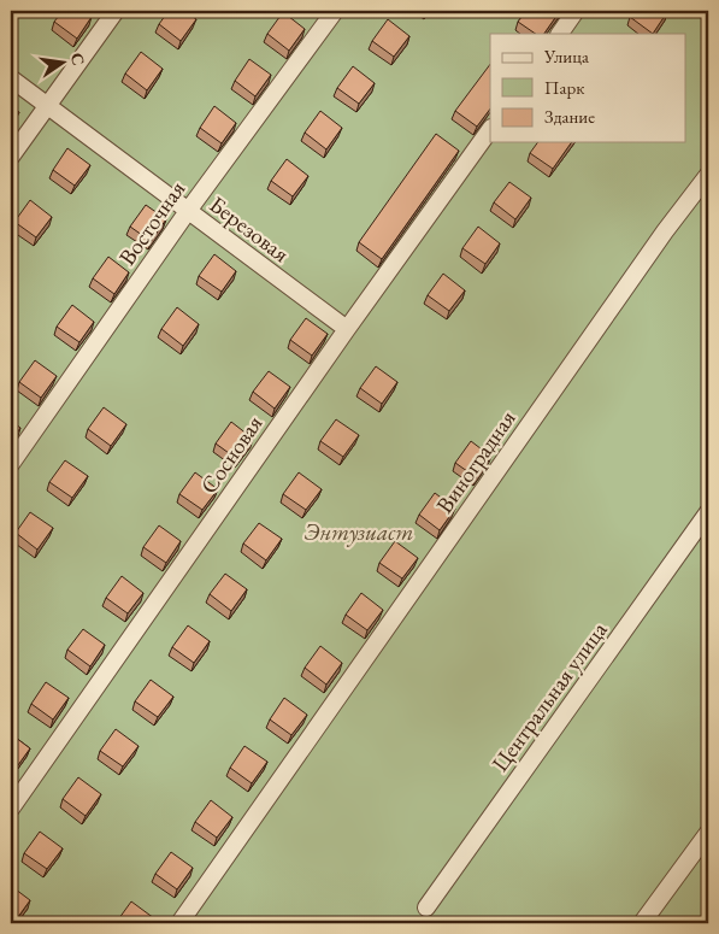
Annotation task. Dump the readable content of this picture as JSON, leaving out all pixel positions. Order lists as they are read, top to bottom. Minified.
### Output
{"streets":{"street":["Восточная","Березовая","Сосновая","Виноградная","Центральная улица"]},"crossings":[["Восточная","Березовая"],["Березовая","Сосновая"]],"parks":["Энтузиаст"],"legend":["Улица","Парк","Здание"],"north":"right"}
